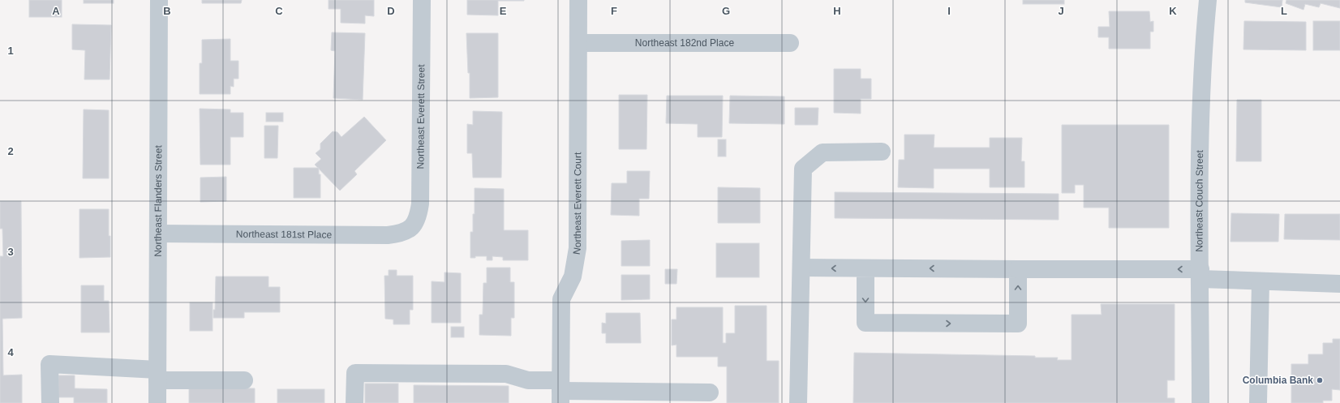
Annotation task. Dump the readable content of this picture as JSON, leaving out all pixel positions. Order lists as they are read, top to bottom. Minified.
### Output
{"streets":{"street":["Northeast 182nd Place","Northeast Everett Street","Northeast Couch Street","Northeast Flanders Street","Northeast Everett Court","Northeast 181st Place"]},"crossings":[["Northeast 182nd Place","Northeast Everett Court"],["Northeast Everett Street","Northeast 181st Place"],["Northeast Flanders Street","Northeast 181st Place"]],"places":["Columbia Bank"],"grid":{"columns":["A","B","C","D","E","F","G","H","I","J","K","L"],"rows":["1","2","3","4"]}}
